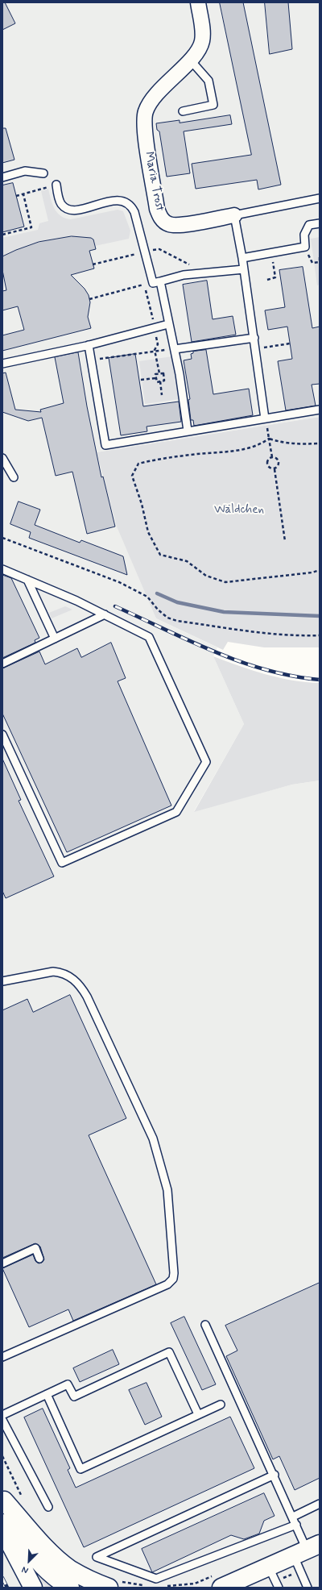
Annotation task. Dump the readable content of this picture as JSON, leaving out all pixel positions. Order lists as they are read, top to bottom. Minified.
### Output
{"streets":{"street":["Maria Trost"]},"parks":["Wäldchen"],"north":"bottom left"}
